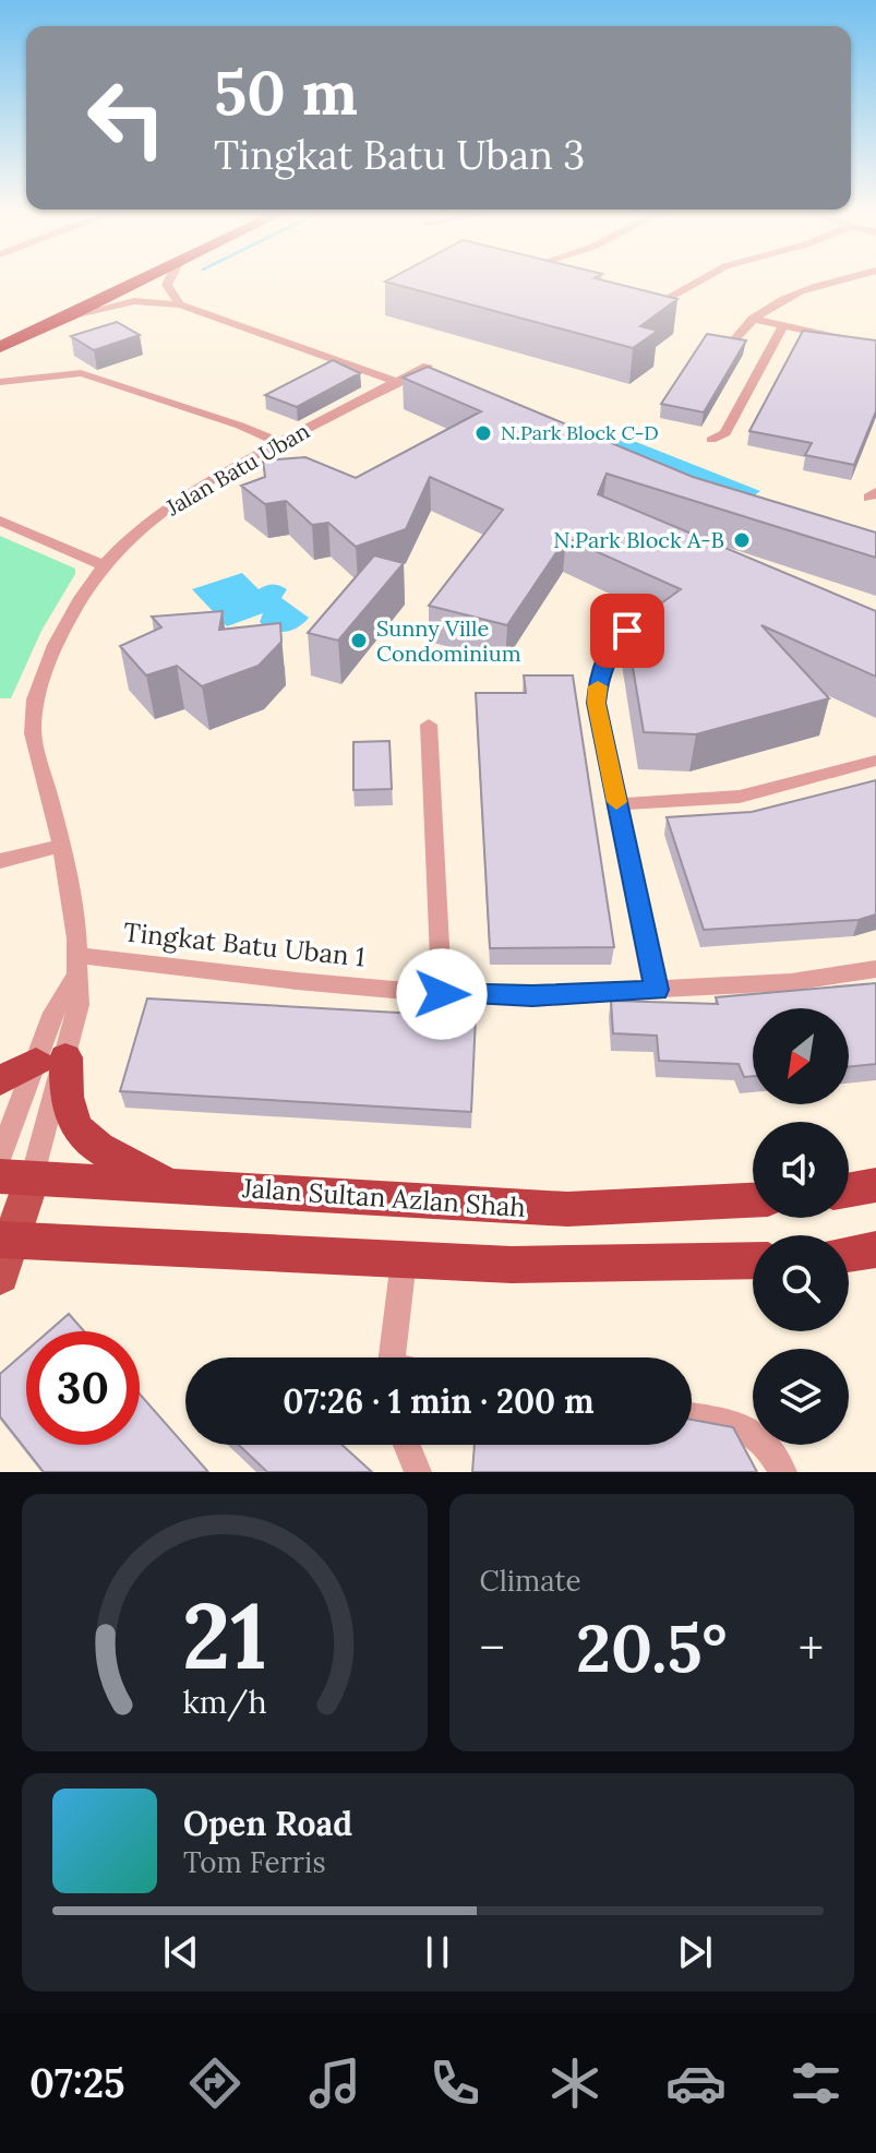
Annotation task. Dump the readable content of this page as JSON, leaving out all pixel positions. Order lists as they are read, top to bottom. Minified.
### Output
{"streets":{"highway":["Jalan Sultan Azlan Shah"],"street":["Jalan Batu Uban","Tingkat Batu Uban 1"]},"crossings":[["Jalan Batu Uban","Tingkat Batu Uban 1"]],"places":["N.Park Block C-D","N.Park Block A-B","Sunny Ville Condominium"],"north":"bottom left","page":{"turn":["50 m","Tingkat Batu Uban 3"],"limit":"30","trip":"07:26 · 1 min · 200 m","tile":"Climate","heat":["−","20.5°","+"],"song":["Open Road","Tom Ferris"],"tabs":"07:25","gauge":["21","km/h"]}}
